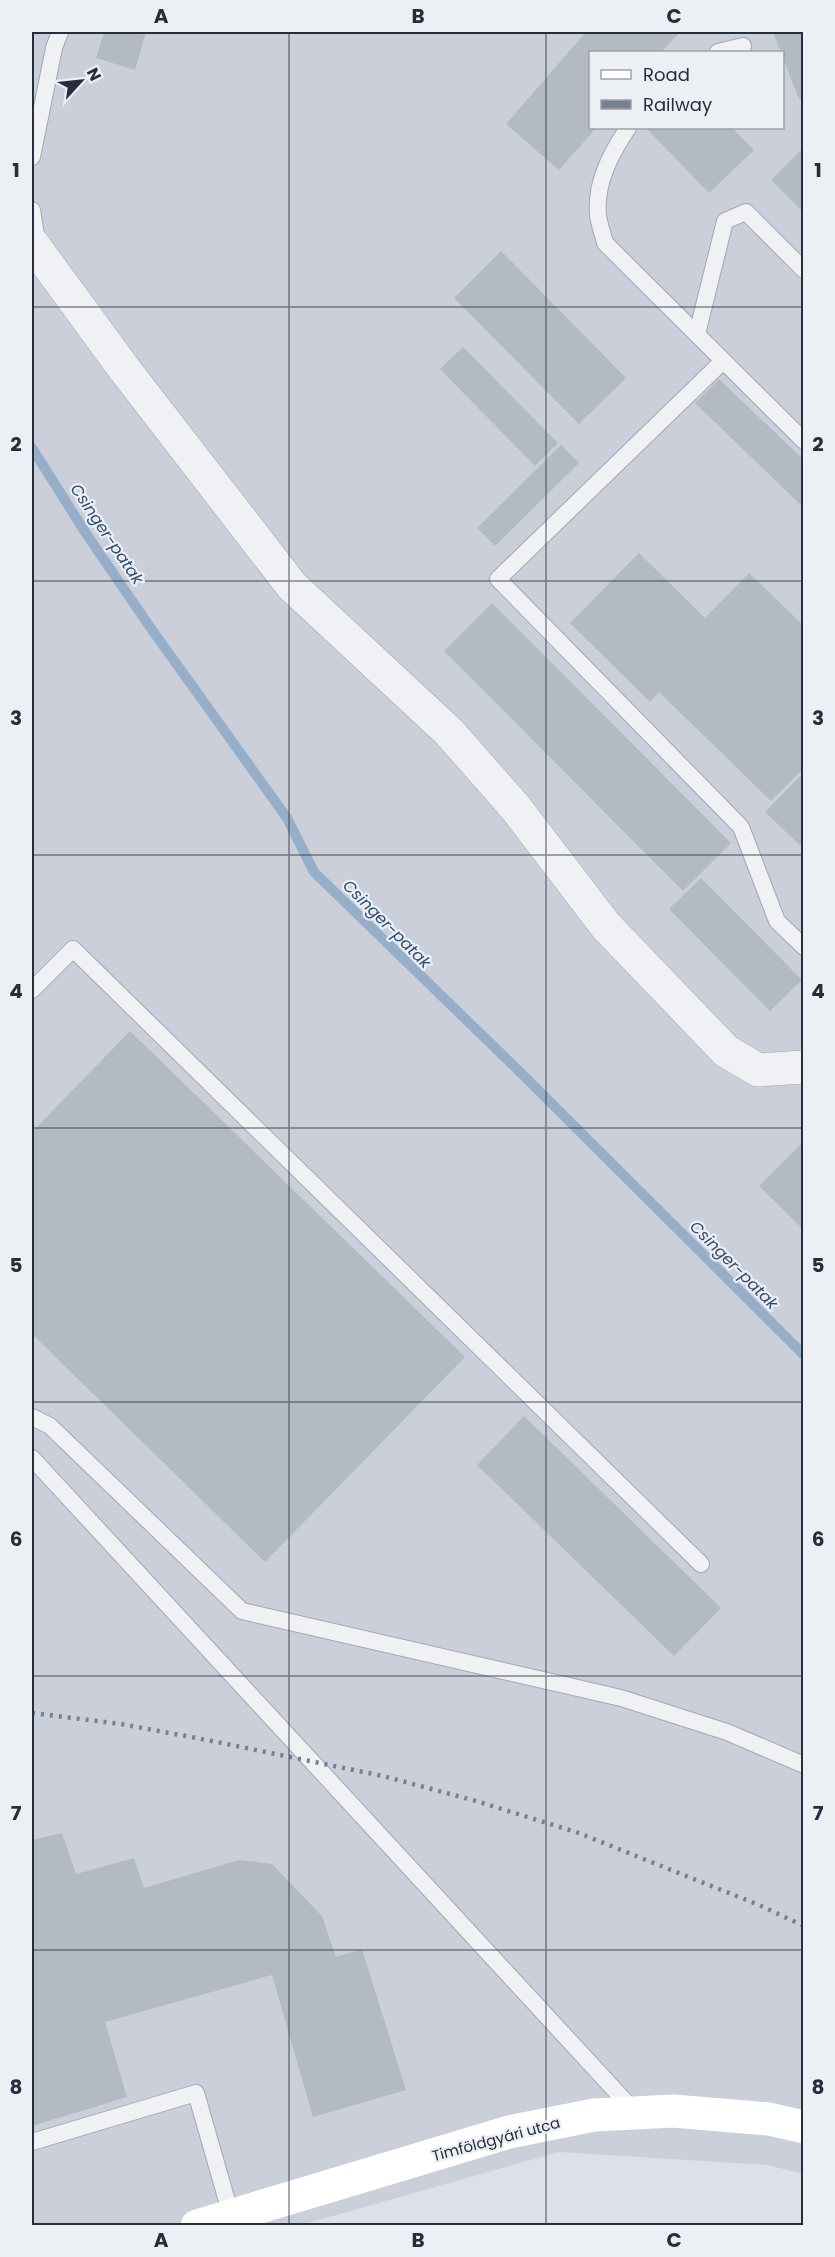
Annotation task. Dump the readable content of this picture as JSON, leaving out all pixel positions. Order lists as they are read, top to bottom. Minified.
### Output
{"streets":{"main road":["Timföldgyári utca"]},"water":["Csinger-patak"],"legend":["Road","Railway"],"north":"top right","grid":{"columns":["A","B","C"],"rows":["1","2","3","4","5","6","7","8"]}}
